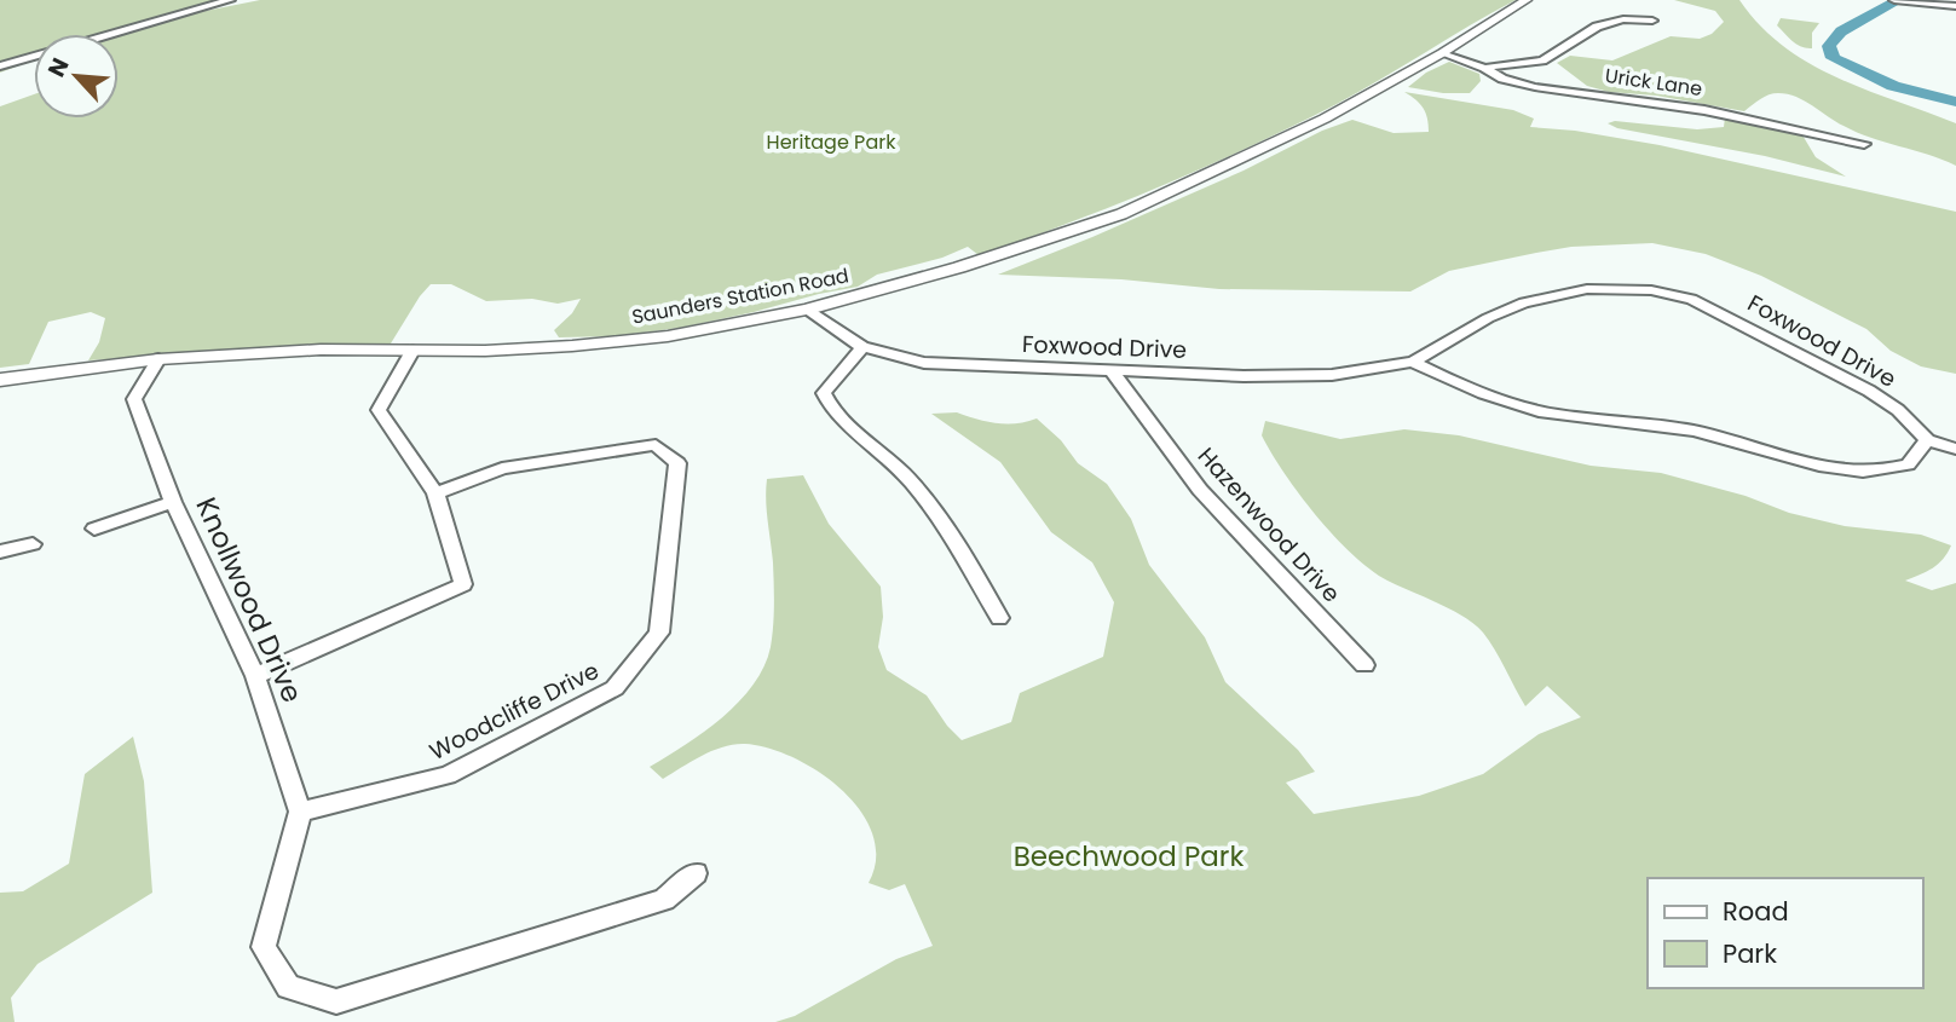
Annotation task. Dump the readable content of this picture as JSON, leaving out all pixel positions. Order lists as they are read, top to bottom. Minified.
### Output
{"streets":{"street":["Urick Lane","Saunders Station Road","Foxwood Drive","Hazenwood Drive","Knollwood Drive","Woodcliffe Drive"]},"crossings":[["Urick Lane","Saunders Station Road"],["Saunders Station Road","Foxwood Drive"],["Saunders Station Road","Knollwood Drive"],["Foxwood Drive","Hazenwood Drive"],["Knollwood Drive","Woodcliffe Drive"]],"parks":["Heritage Park","Beechwood Park"],"legend":["Road","Park"],"north":"top left"}
